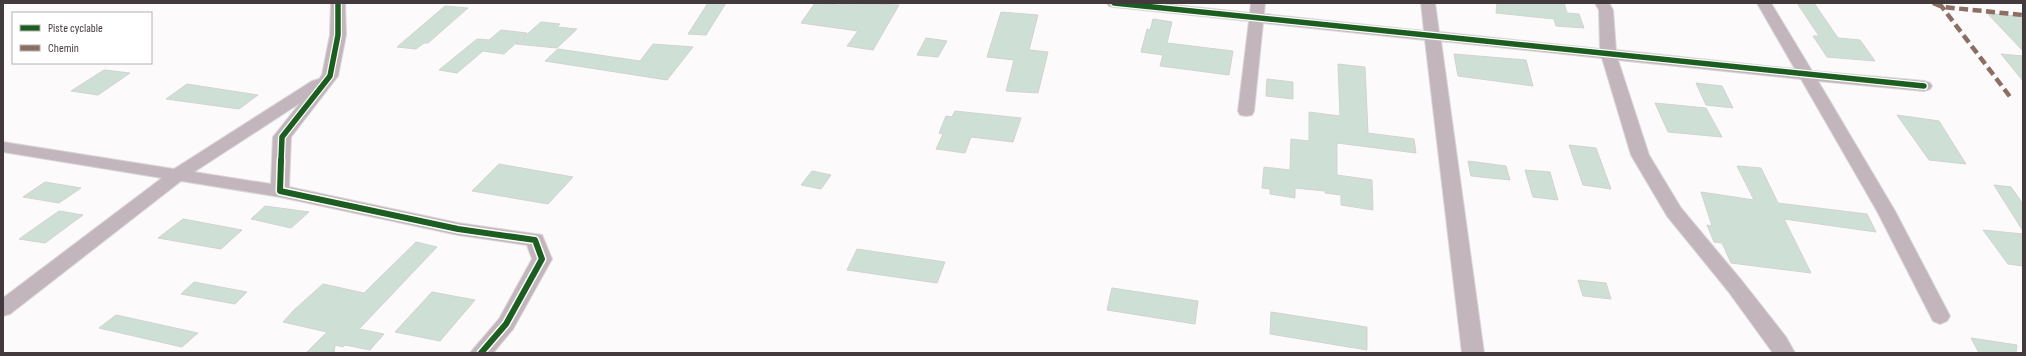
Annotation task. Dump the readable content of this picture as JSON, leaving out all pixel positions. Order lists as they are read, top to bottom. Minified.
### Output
{"legend":["Piste cyclable","Chemin"]}
